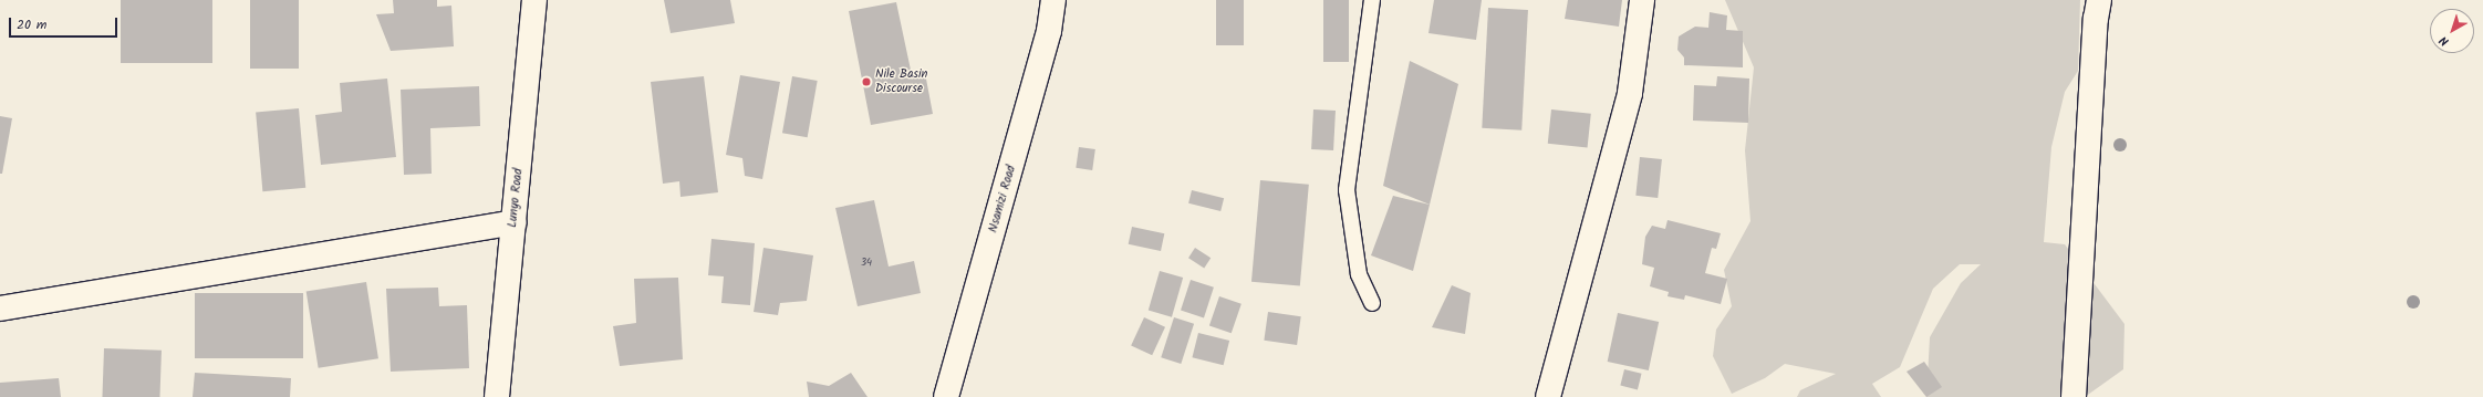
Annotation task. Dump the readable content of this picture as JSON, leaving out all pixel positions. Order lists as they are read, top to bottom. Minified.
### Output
{"streets":{"street":["Lunyo Road","Nsamizi Road"]},"places":["Nile Basin Discourse"],"house_numbers":["34"],"scale_bar":"20 m","north":"bottom left"}
